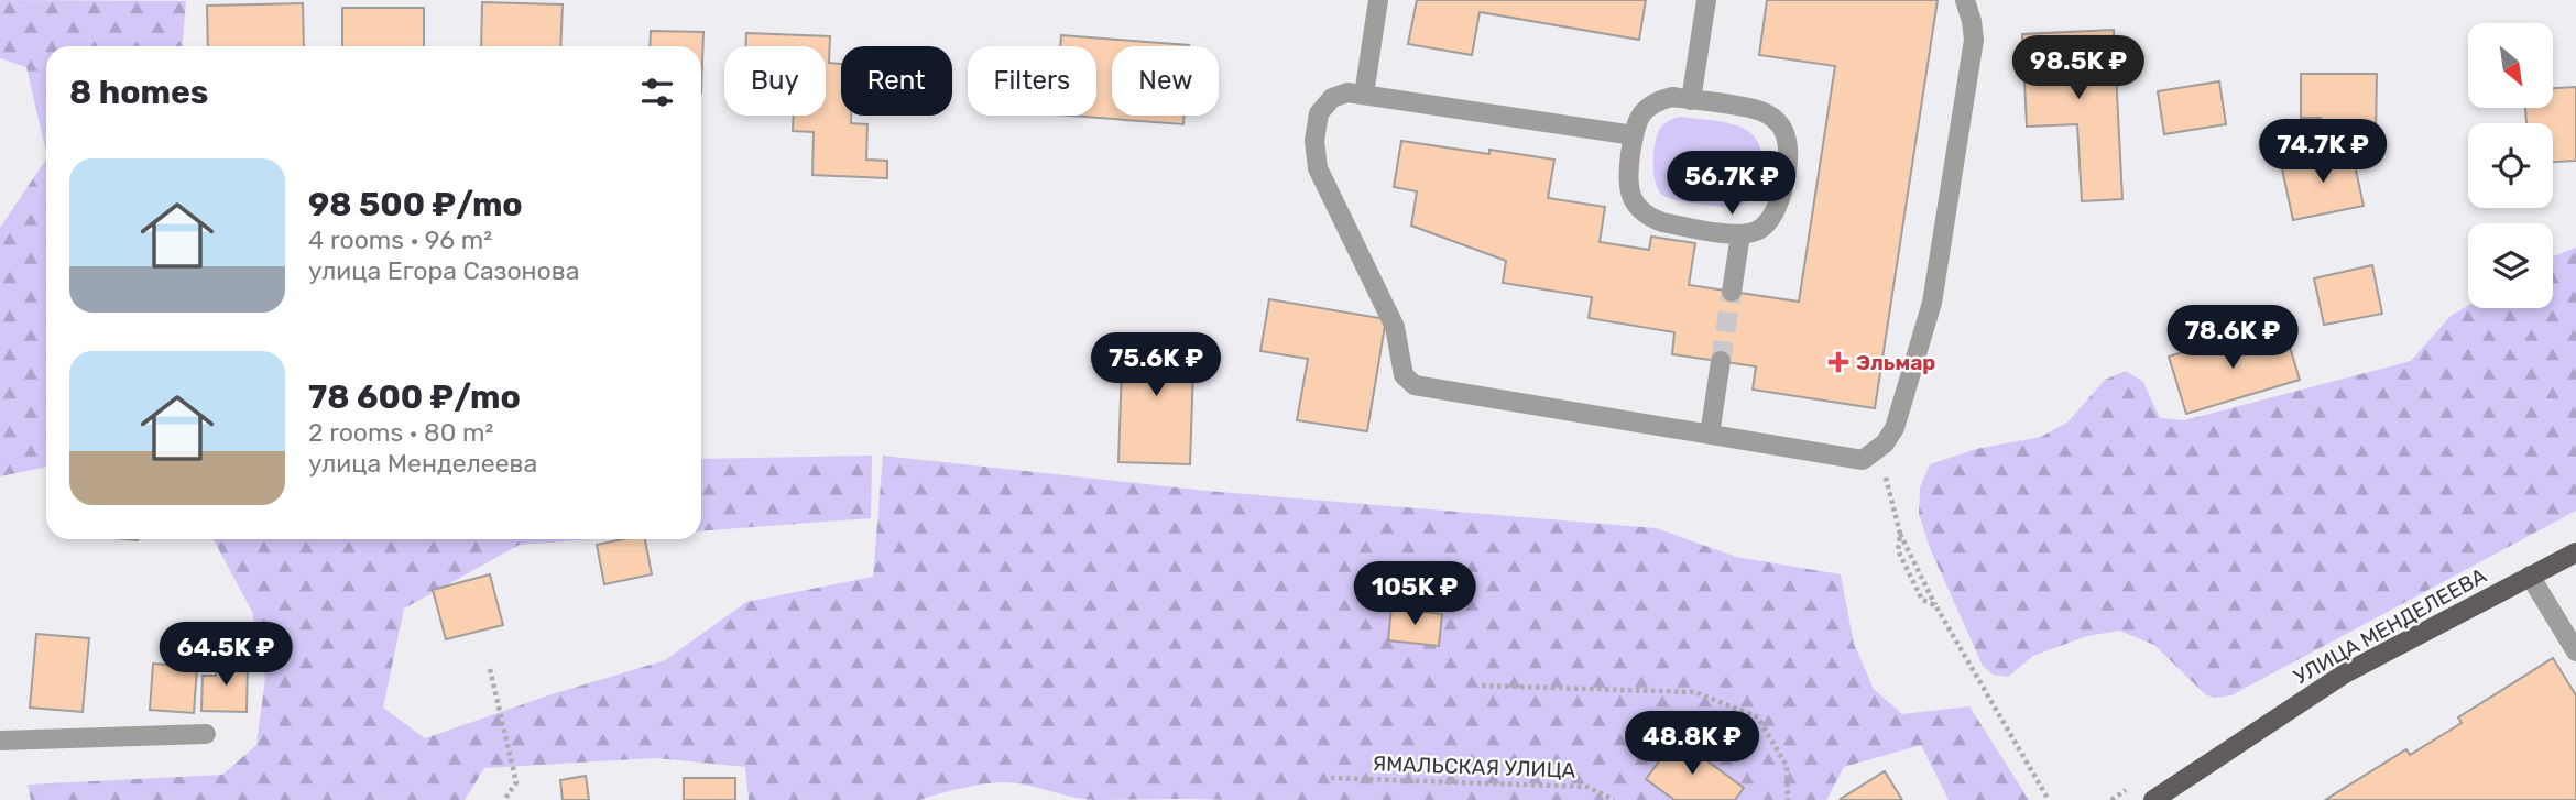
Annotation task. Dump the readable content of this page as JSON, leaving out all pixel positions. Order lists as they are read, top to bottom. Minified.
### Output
{"streets":{"main road":["УЛИЦА МЕНДЕЛЕЕВА"],"path":["ЯМАЛЬСКАЯ УЛИЦА"]},"places":{"health":["Эльмар"]},"north":"bottom right","page":{"price":["98.5K ₽","74.7K ₽","56.7K ₽","78.6K ₽","75.6K ₽","105K ₽","64.5K ₽","48.8K ₽"],"chip":["Buy","Rent","Filters","New"],"heading":"8 homes","list":[{"name":"98 500 ₽/mo","note":"4 rooms · 96 m² · улица Егора Сазонова"},{"name":"78 600 ₽/mo","note":"2 rooms · 80 m² · улица Менделеева"}]}}
